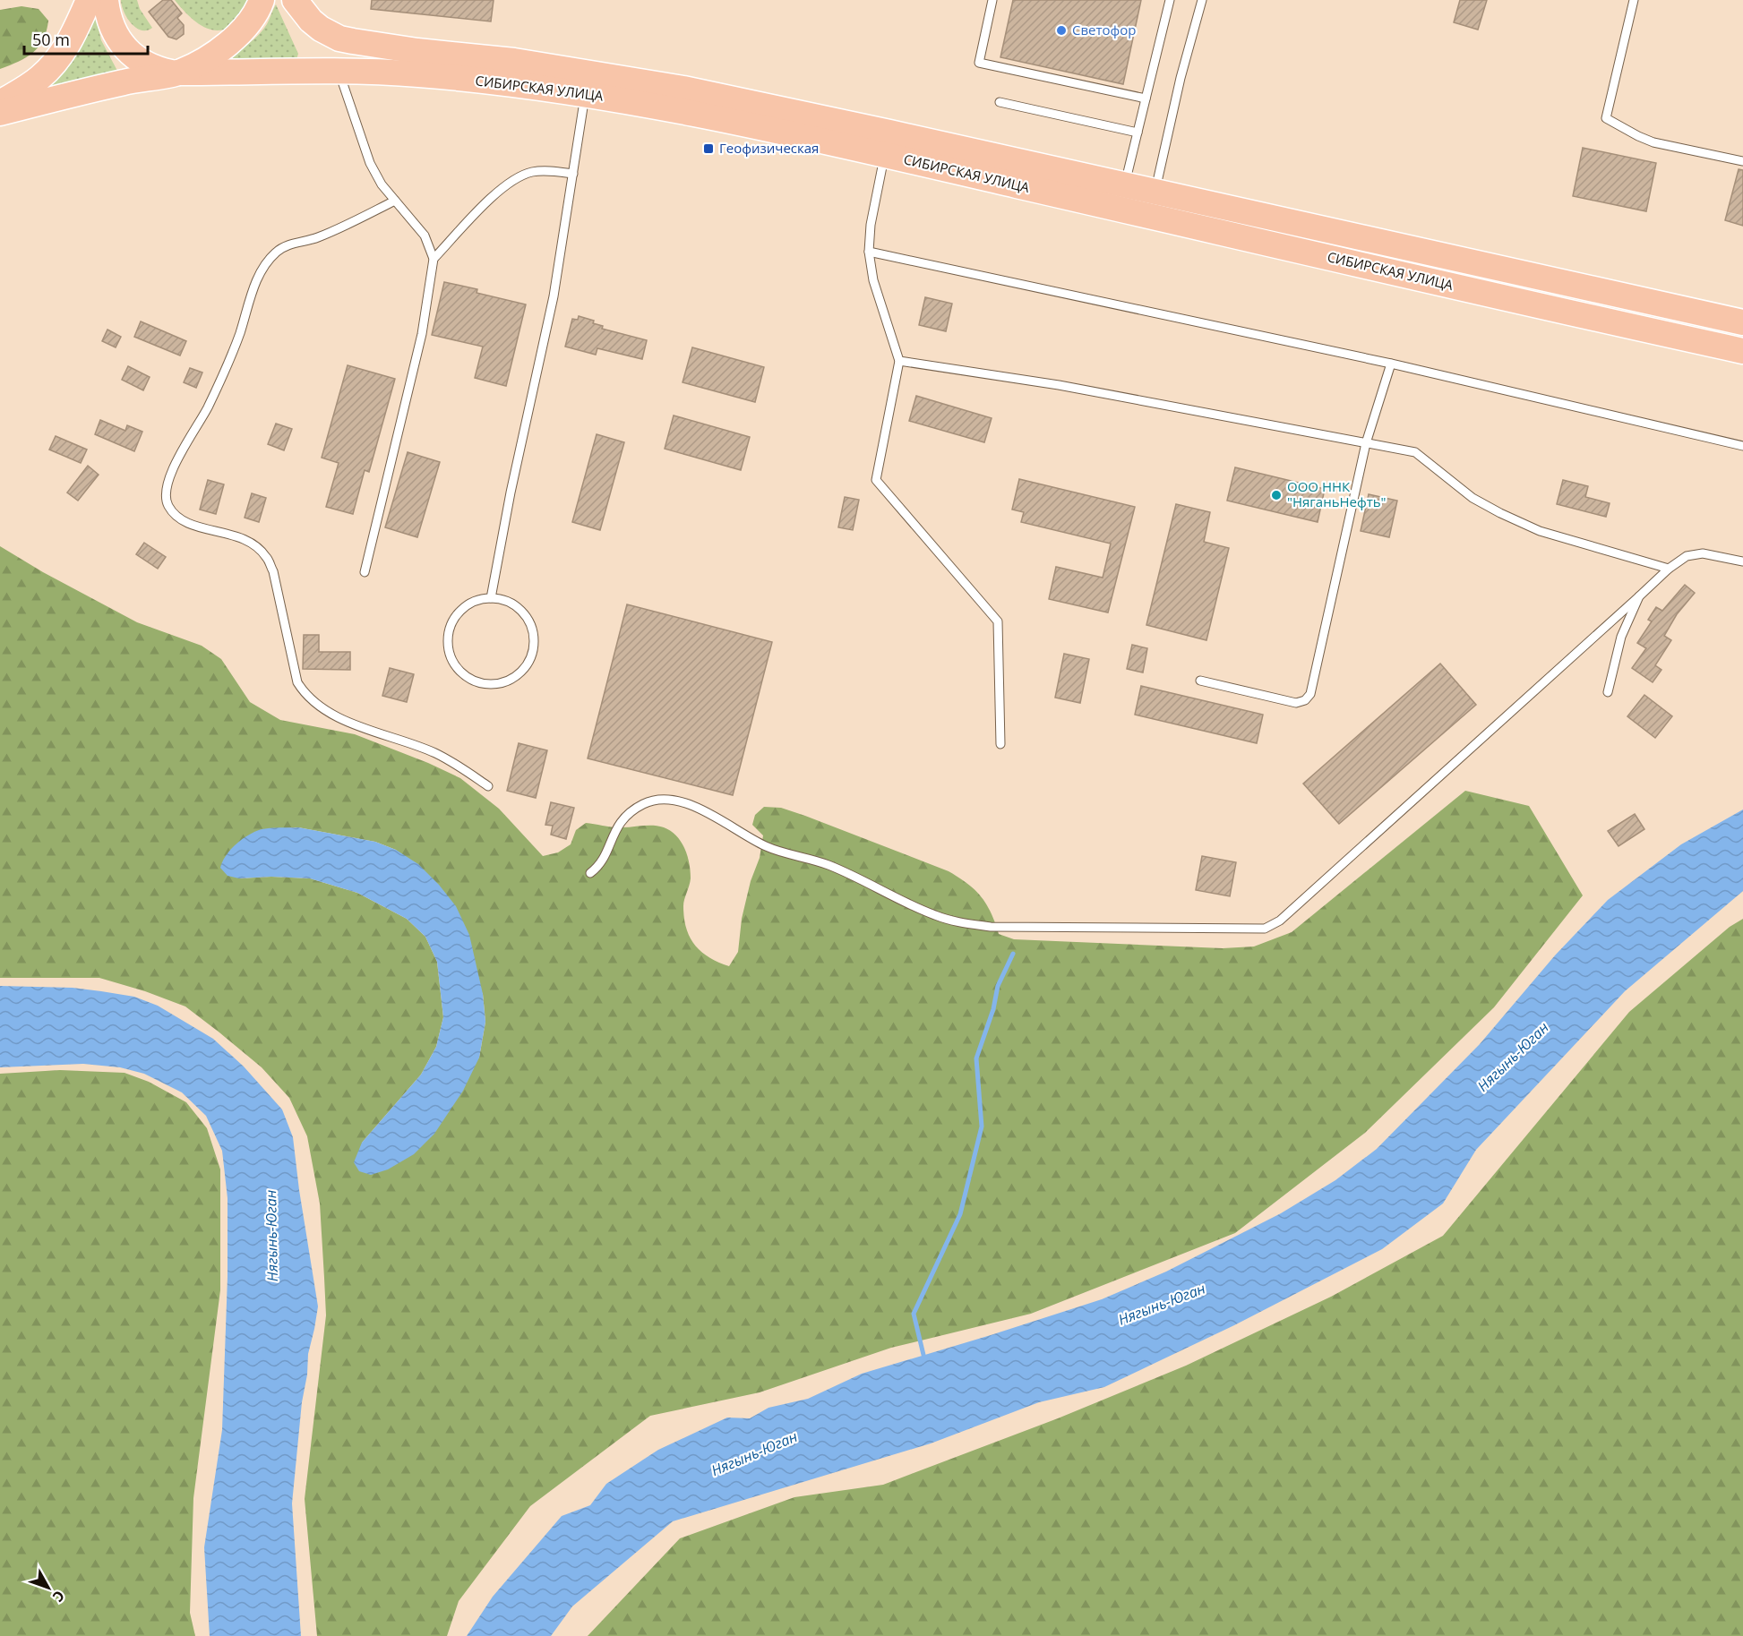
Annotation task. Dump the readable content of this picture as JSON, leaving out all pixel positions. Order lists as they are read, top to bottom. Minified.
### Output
{"streets":{"main road":["СИБИРСКАЯ УЛИЦА"]},"water":["Нягынь-Юган"],"places":{"other":["Светофор","ООО ННК \"НяганьНефть\""],"transit":["Геофизическая"]},"scale_bar":"50 m","north":"bottom right"}
